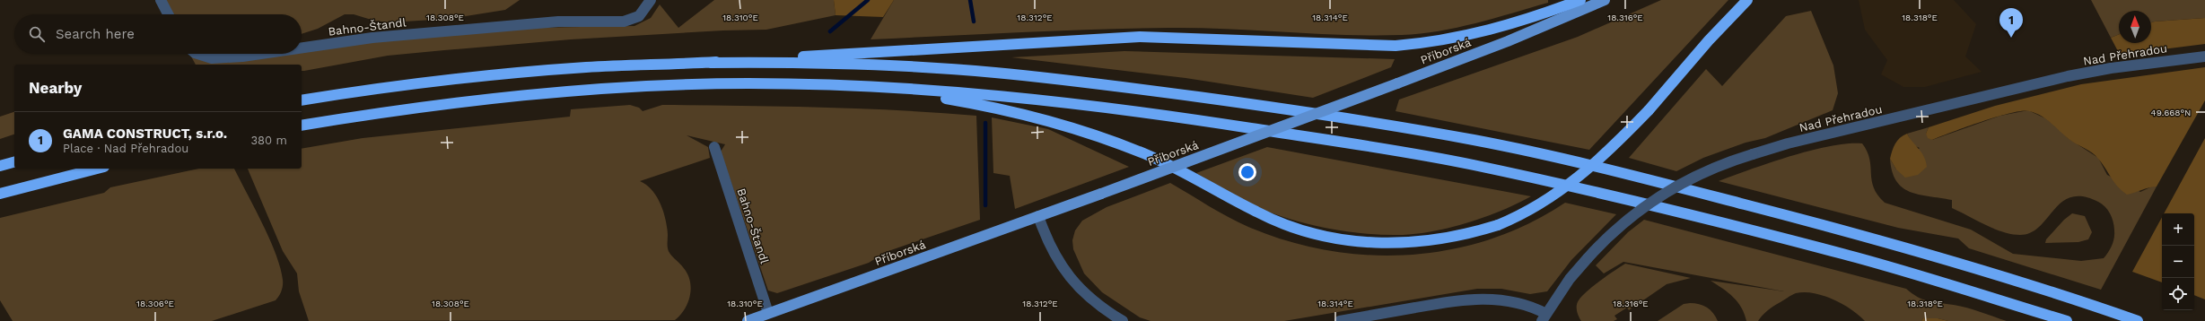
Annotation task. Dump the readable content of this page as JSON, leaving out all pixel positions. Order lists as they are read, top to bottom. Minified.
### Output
{"streets":{"main road":["Příborská"],"street":["Bahno-Štandl","Nad Přehradou"]},"crossings":[["Bahno-Štandl","Příborská"]],"north":"top","page":{"pins":"1","search":"Search here","heading":"Nearby","list":[{"mark":"1","name":"GAMA CONSTRUCT, s.r.o.","note":"Place · Nad Přehradou","value":"380 m"}],"map_buttons":["+","−"]},"coordinates":["18.308°E","18.310°E","18.312°E","18.314°E","18.316°E","18.318°E","49.668°N","18.306°E"]}
